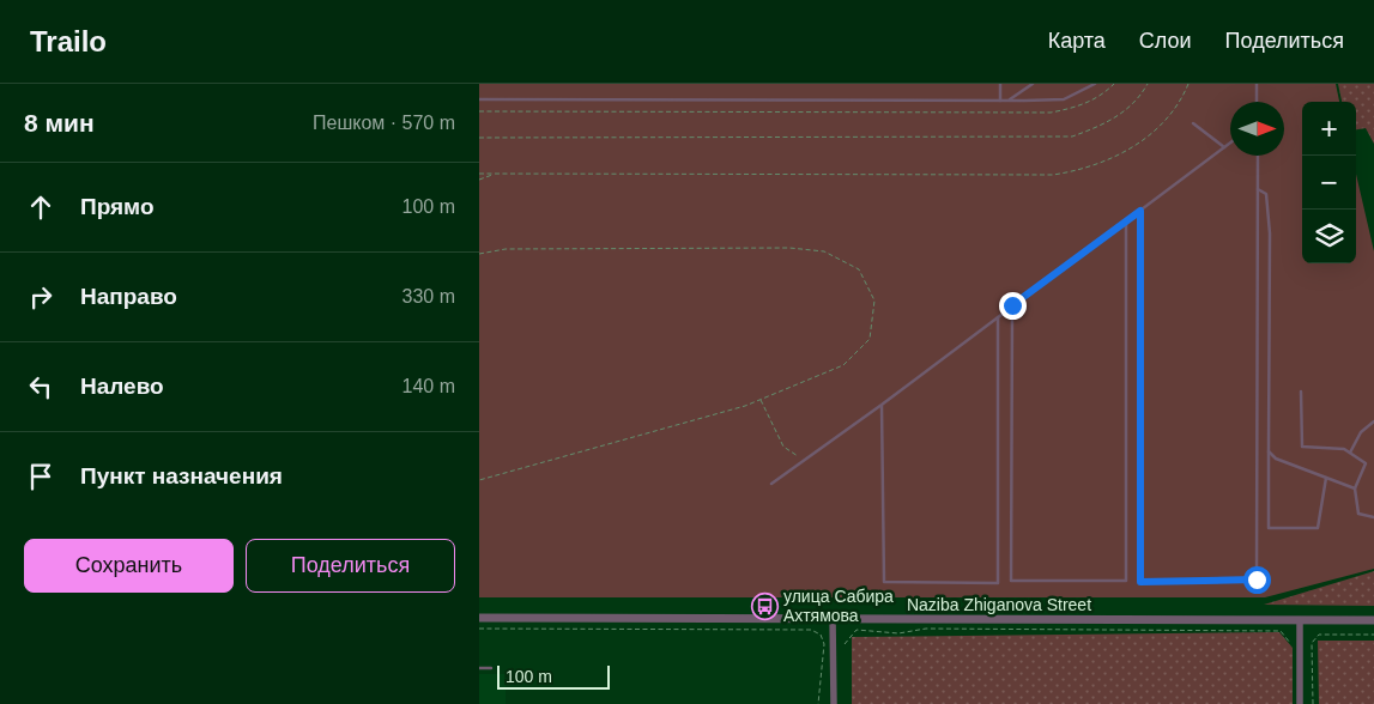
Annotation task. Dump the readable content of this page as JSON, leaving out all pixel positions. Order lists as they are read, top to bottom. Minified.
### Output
{"streets":{"street":["Naziba Zhiganova Street"]},"places":{"bus stop":["улица Сабира Ахтямова"]},"scale_bar":"100 m","north":"right","page":{"header":"Trailo","nav":["Карта","Слои","Поделиться"],"heading":["8 мин","Пешком · 570 m"],"map_buttons":["+","−"],"list":[["Прямо","100 m"],["Направо","330 m"],["Налево","140 m"],"Пункт назначения"],"buttons":["Сохранить","Поделиться"],"scale":"100 m"}}
